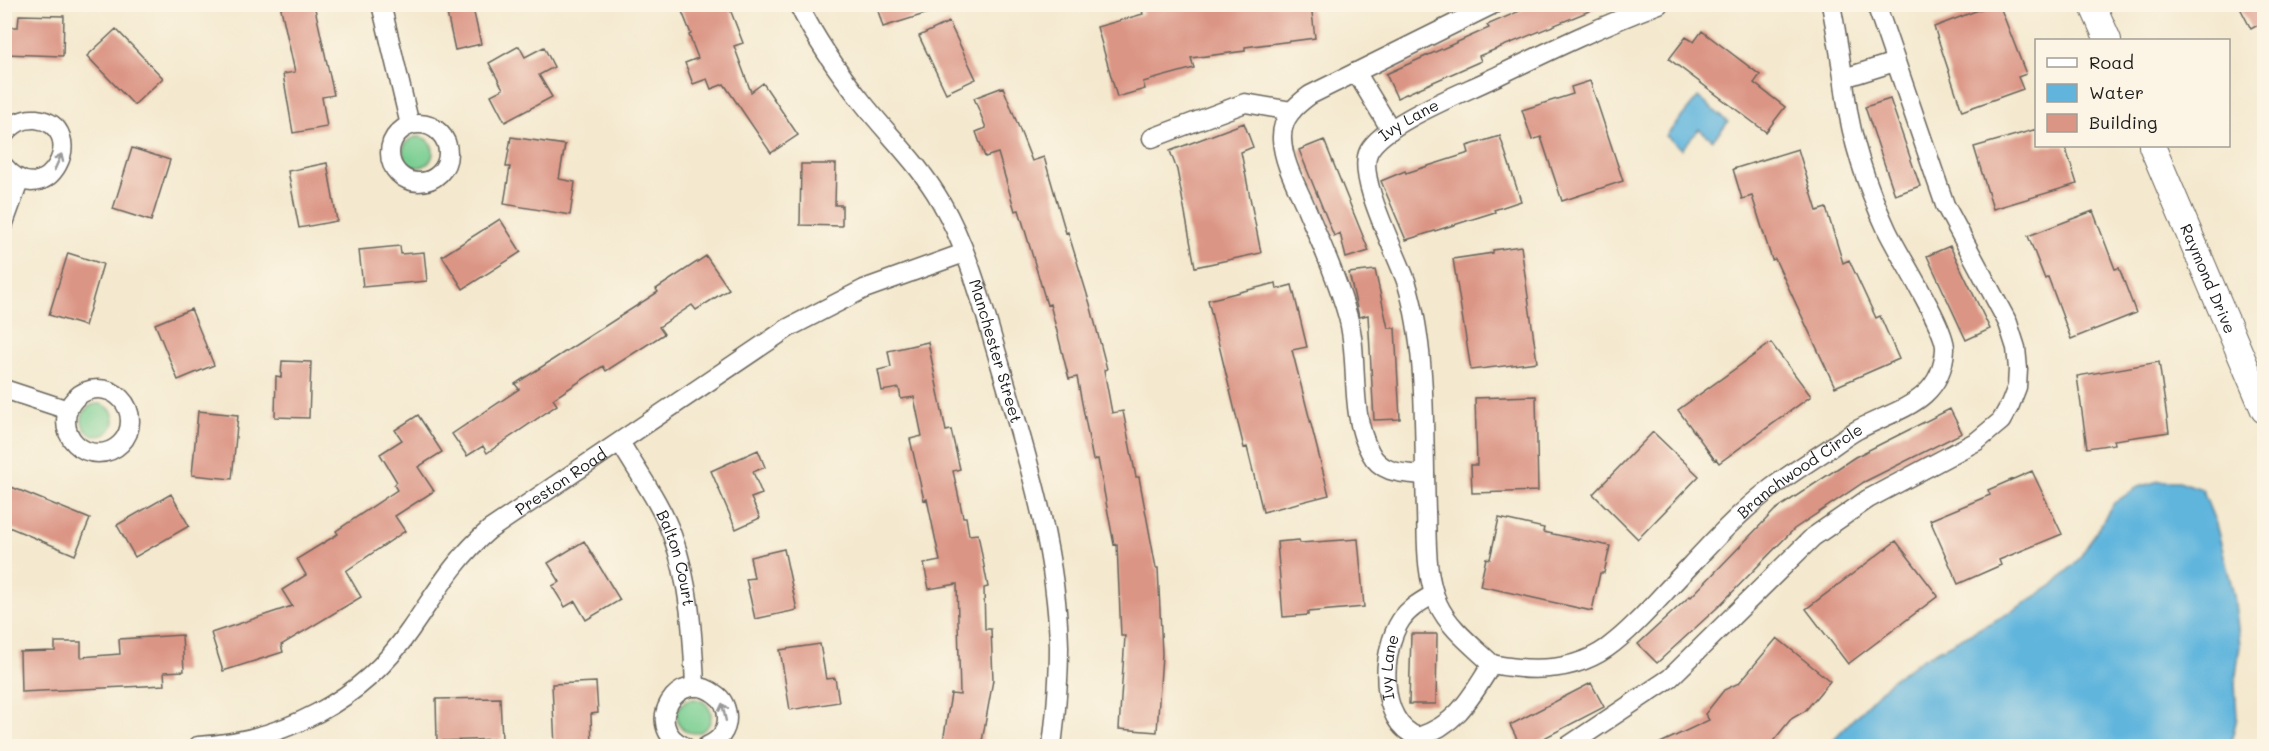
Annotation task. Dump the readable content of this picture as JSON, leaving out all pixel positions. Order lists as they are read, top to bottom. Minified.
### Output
{"streets":{"street":["Ivy Lane","Raymond Drive","Manchester Street","Branchwood Circle","Preston Road","Balton Court"]},"crossings":[["Ivy Lane","Branchwood Circle"],["Manchester Street","Preston Road"],["Preston Road","Balton Court"]],"legend":["Road","Water","Building"]}
